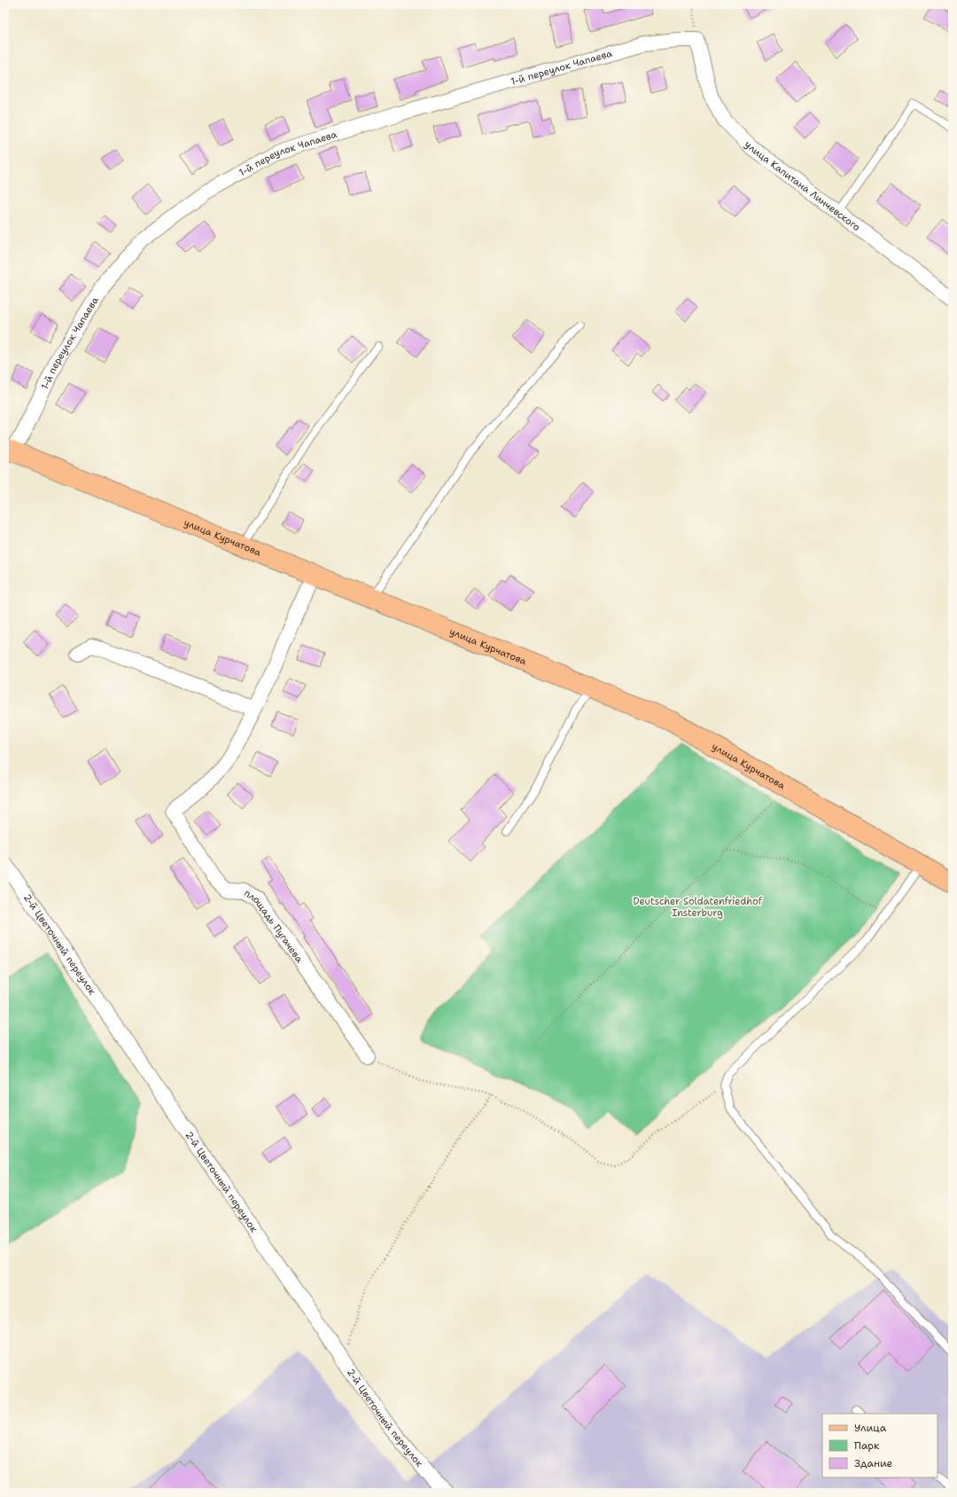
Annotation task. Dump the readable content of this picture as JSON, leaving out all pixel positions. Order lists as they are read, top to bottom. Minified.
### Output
{"streets":{"main road":["улица Курчатова"],"street":["1-й переулок Чапаева","улица Капитана Линчевского","площадь Пугачева","2-й Цветочный переулок"]},"crossings":[["1-й переулок Чапаева","улица Капитана Линчевского"],["1-й переулок Чапаева","улица Курчатова"]],"parks":["Deutscher Soldatenfriedhof Insterburg"],"legend":["Улица","Парк","Здание"]}
